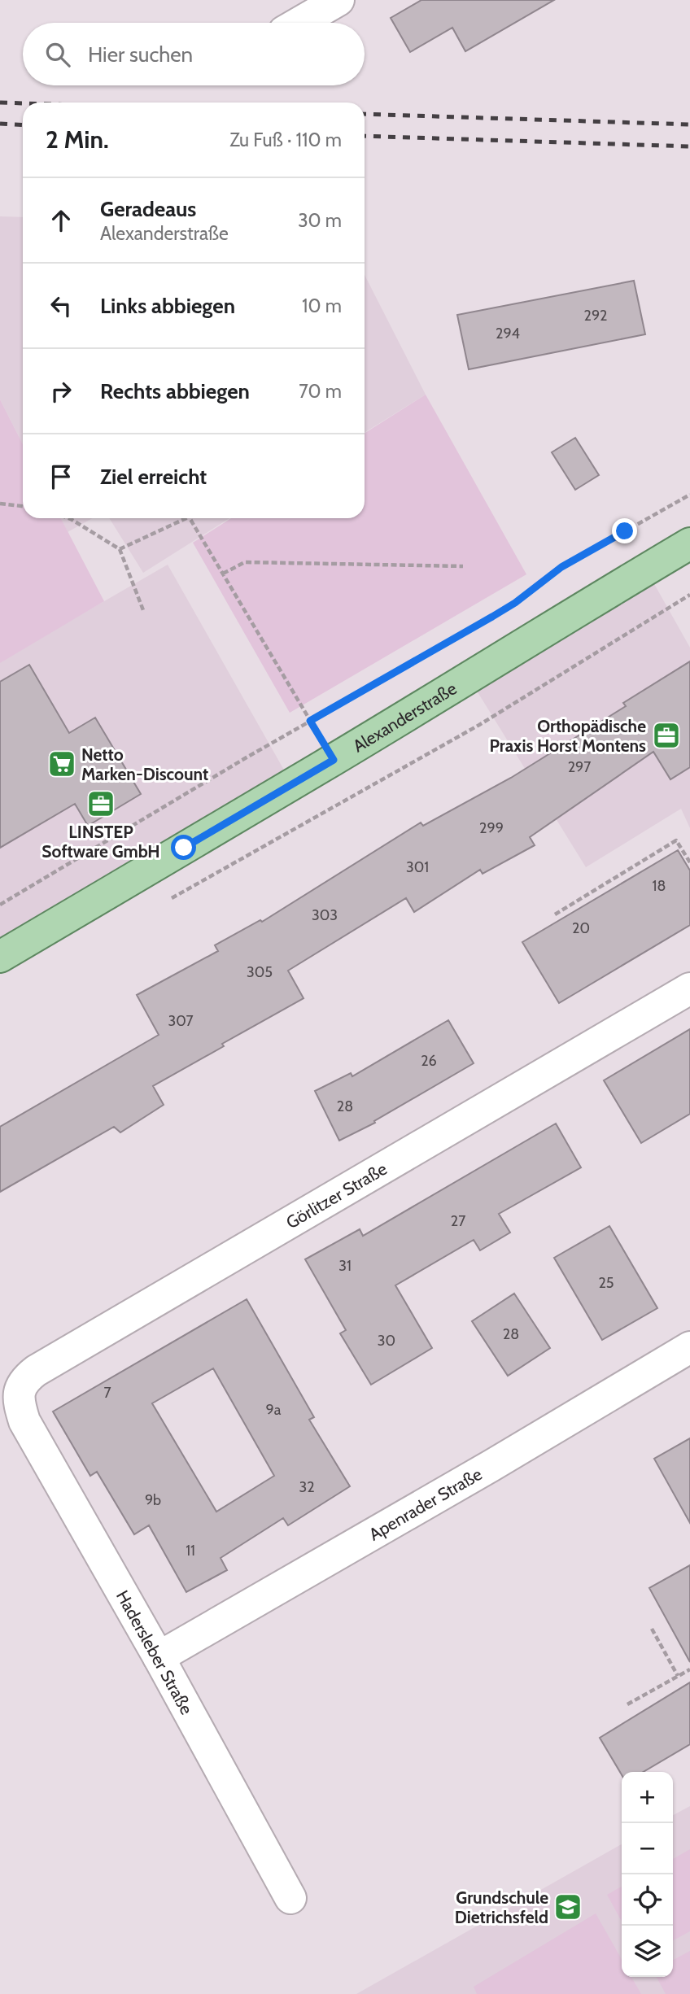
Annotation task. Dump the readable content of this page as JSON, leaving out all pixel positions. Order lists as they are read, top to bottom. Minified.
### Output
{"streets":{"main road":["Alexanderstraße"],"street":["Görlitzer Straße","Apenrader Straße","Hadersleber Straße"]},"crossings":[["Görlitzer Straße","Hadersleber Straße"],["Apenrader Straße","Hadersleber Straße"]],"places":{"office":["Orthopädische Praxis Horst Montens","LINSTEP Software GmbH"],"supermarket":["Netto Marken-Discount"],"school or university":["Grundschule Dietrichsfeld"]},"house_numbers":["292","294","297","299","301","18","303","20","305","307","26","28","27","31","25","28","30","7","9a","32","9b","11"],"page":{"search":"Hier suchen","heading":["2 Min.","Zu Fuß · 110 m"],"list":[["Geradeaus","Alexanderstraße","30 m"],["Links abbiegen","10 m"],["Rechts abbiegen","70 m"],"Ziel erreicht"],"map_buttons":["+","−"]}}
